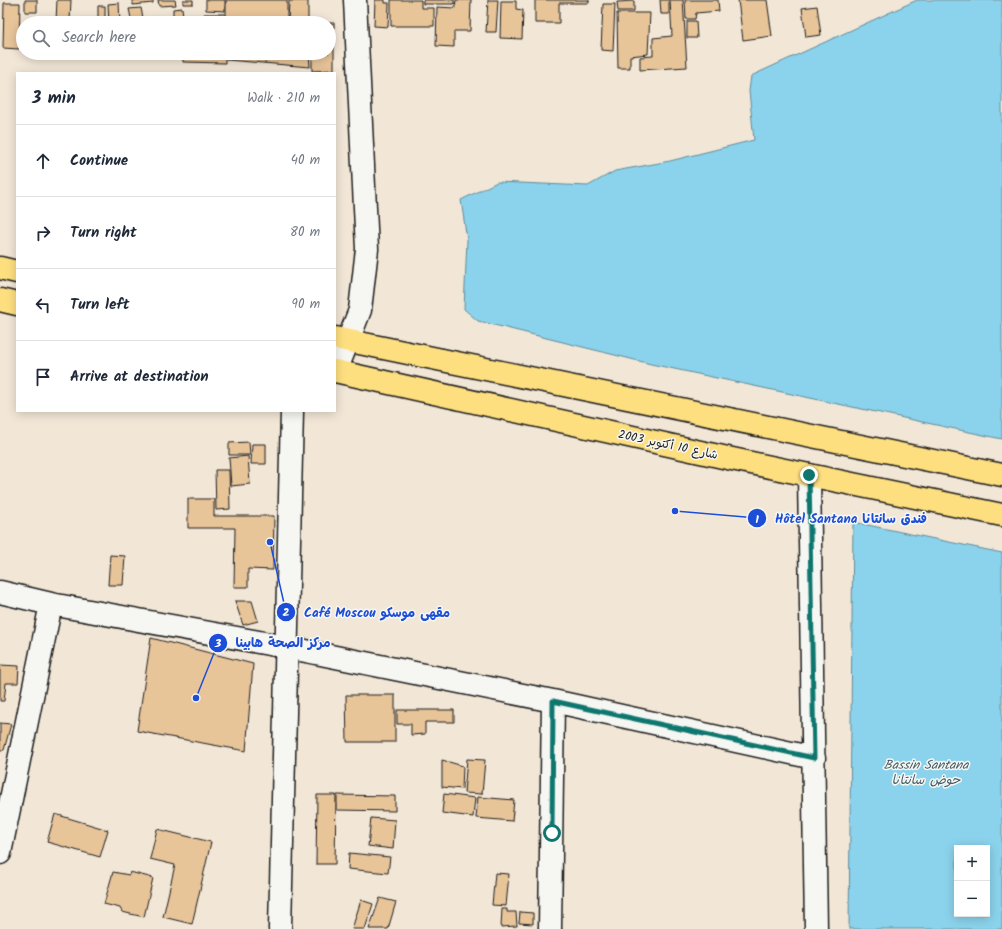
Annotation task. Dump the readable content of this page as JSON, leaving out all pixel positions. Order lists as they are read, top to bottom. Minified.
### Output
{"streets":{"highway":["شارع 10 أكتوبر 2003"]},"water":["Bassin Santana حوض سانتانا"],"places":["Hôtel Santana فندق سانتانا","Café Moscou مقهى موسكو","مركز الصحة هابينا"],"page":{"search":"Search here","heading":["3 min","Walk · 210 m"],"list":[["Continue","40 m"],["Turn right","80 m"],["Turn left","90 m"],"Arrive at destination"],"map_buttons":["+","−"]}}
